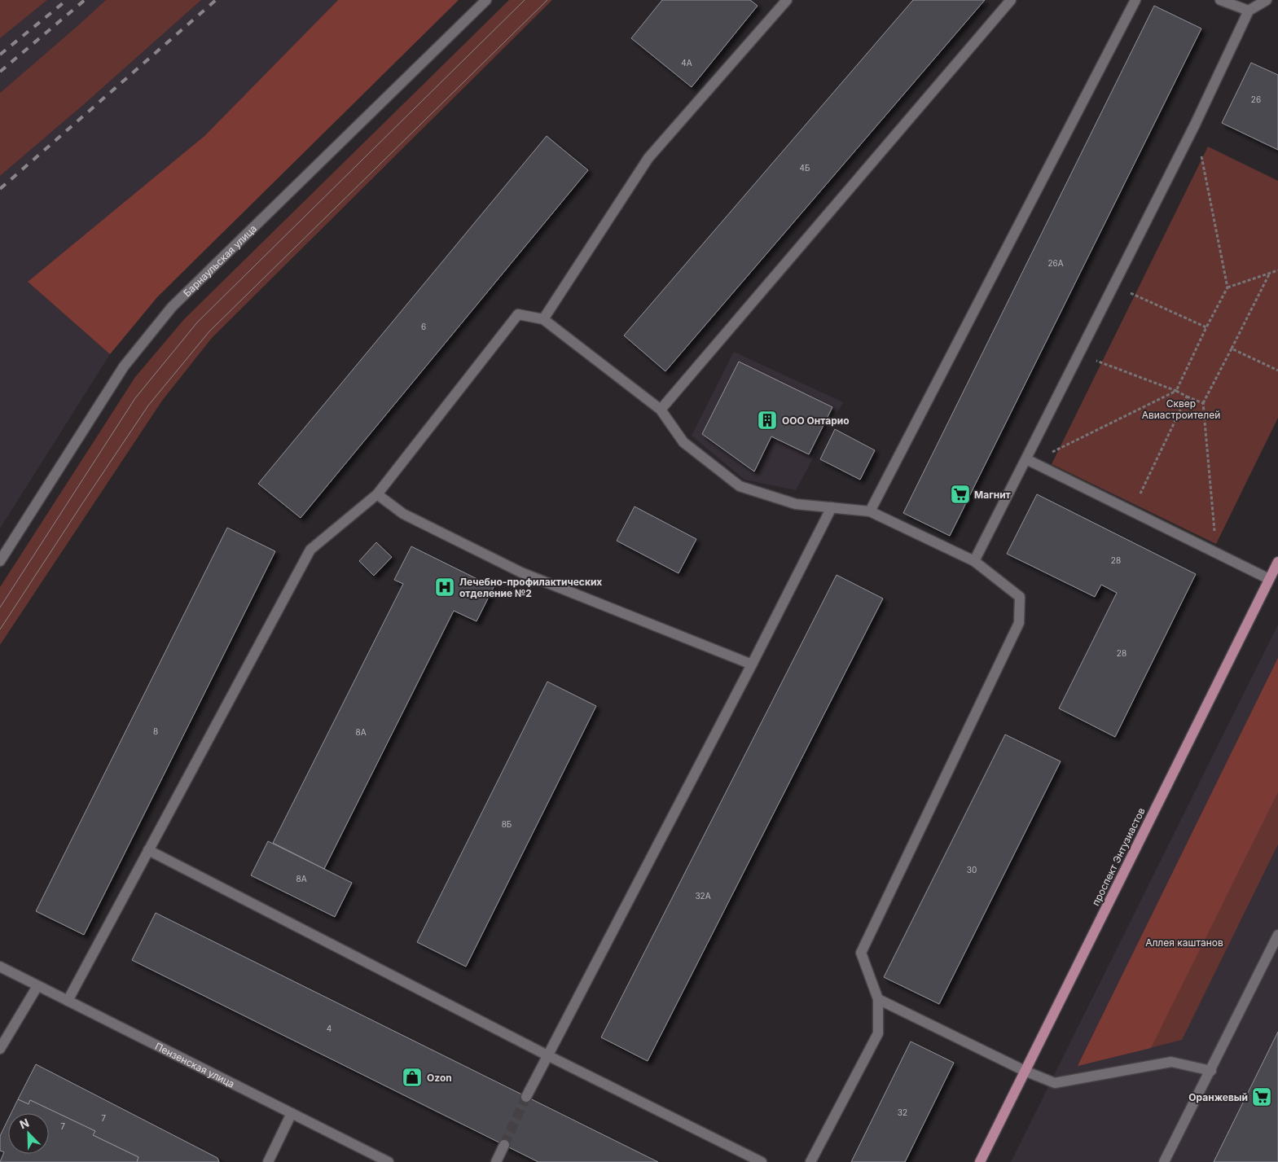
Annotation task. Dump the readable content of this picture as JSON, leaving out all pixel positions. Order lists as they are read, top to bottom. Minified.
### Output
{"streets":{"main road":["проспект Энтузиастов"],"street":["Барнаульская улица","Пензенская улица"]},"parks":["Сквер Авиастроителей","Аллея каштанов"],"places":{"building":["ООО Онтарио"],"supermarket":["Магнит","Оранжевый"],"hospital":["Лечебно-профилактических отделение №2"],"shop":["Ozon"]},"house_numbers":["4А","26","4Б","26А","6","28","28","8","8А","8Б","30","8А","32А","4","32","7","7"],"north":"top left"}
